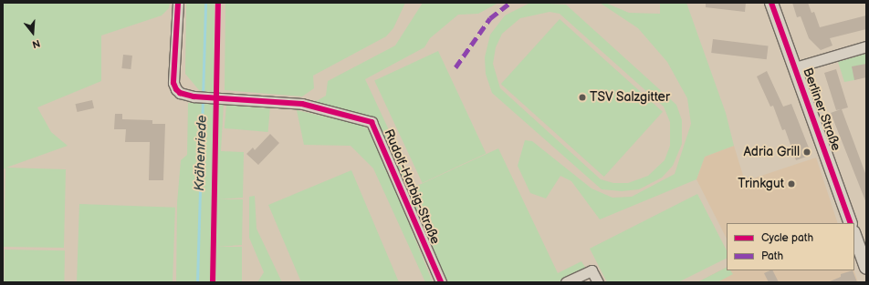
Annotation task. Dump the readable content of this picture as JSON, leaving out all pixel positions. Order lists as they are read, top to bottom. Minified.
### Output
{"streets":{"street":["Berliner Straße","Rudolf-Harbig-Straße"]},"water":["Krähenriede"],"places":["TSV Salzgitter","Adria Grill","Trinkgut"],"legend":["Cycle path","Path"],"north":"bottom"}
